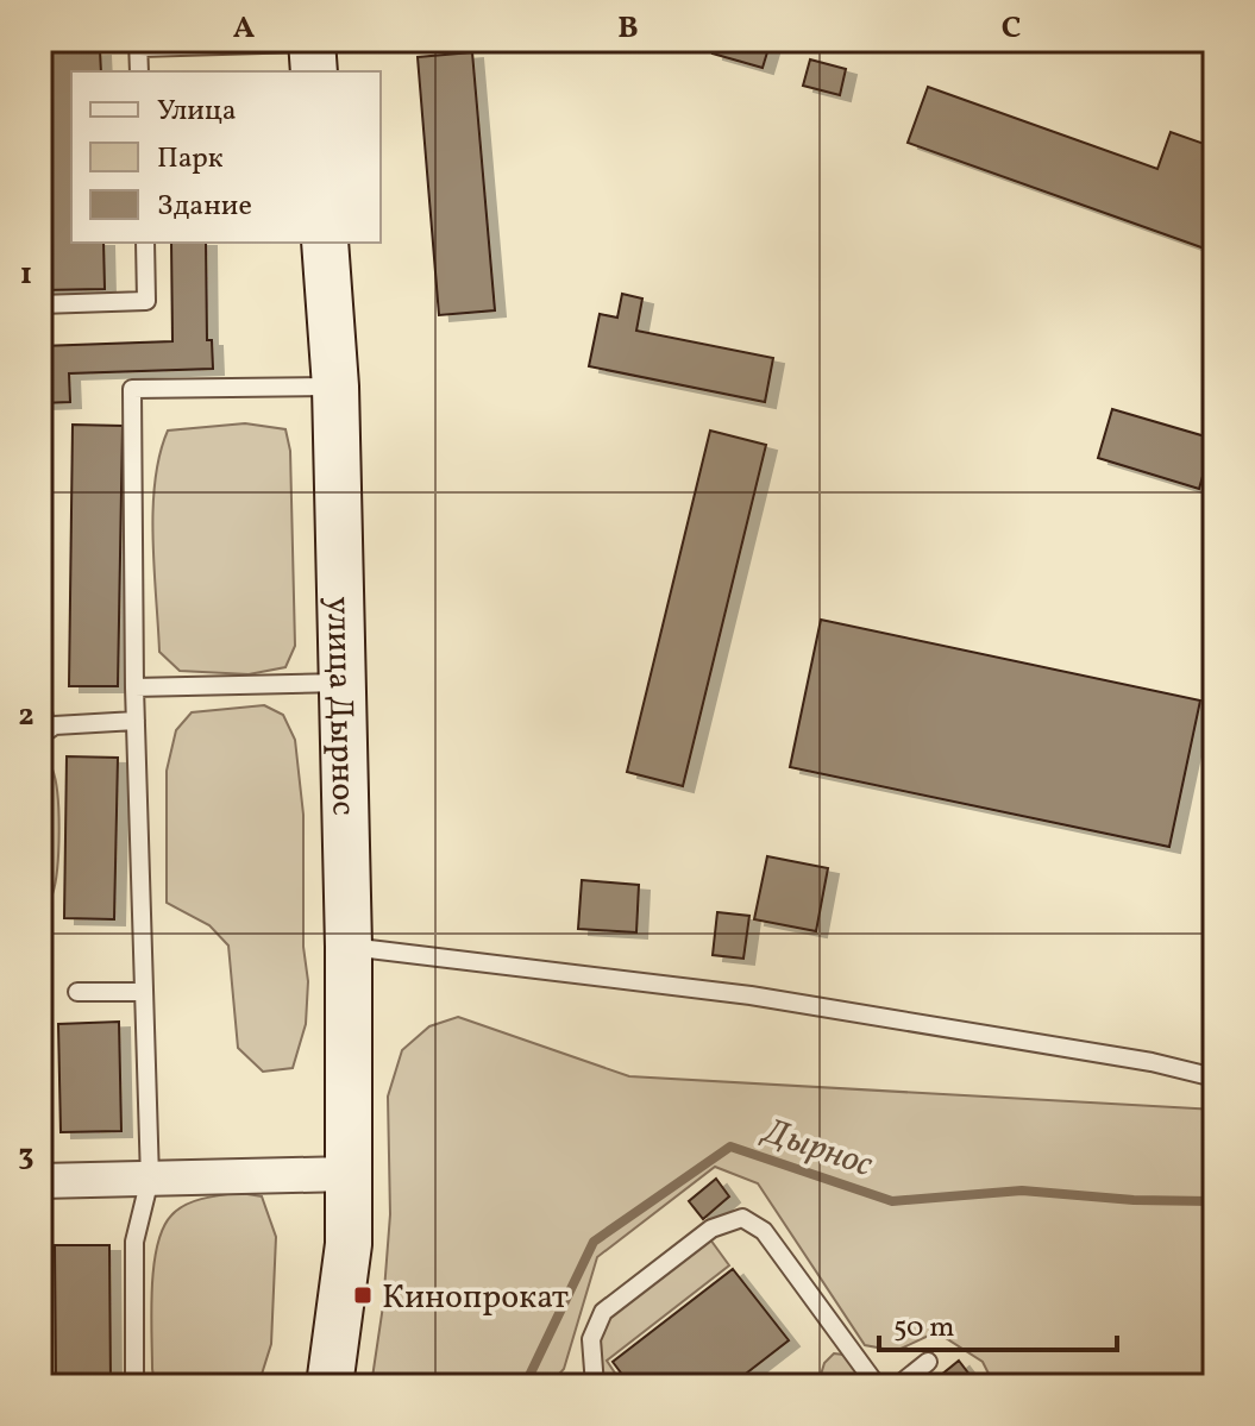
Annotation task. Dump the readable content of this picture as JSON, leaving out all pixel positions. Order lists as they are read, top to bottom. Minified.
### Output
{"streets":{"main road":["улица Дырнос"]},"water":["Дырнос"],"places":{"transit":["Кинопрокат"]},"legend":["Улица","Парк","Здание"],"scale_bar":"50 m","grid":{"columns":["A","B","C"],"rows":["1","2","3"]}}
